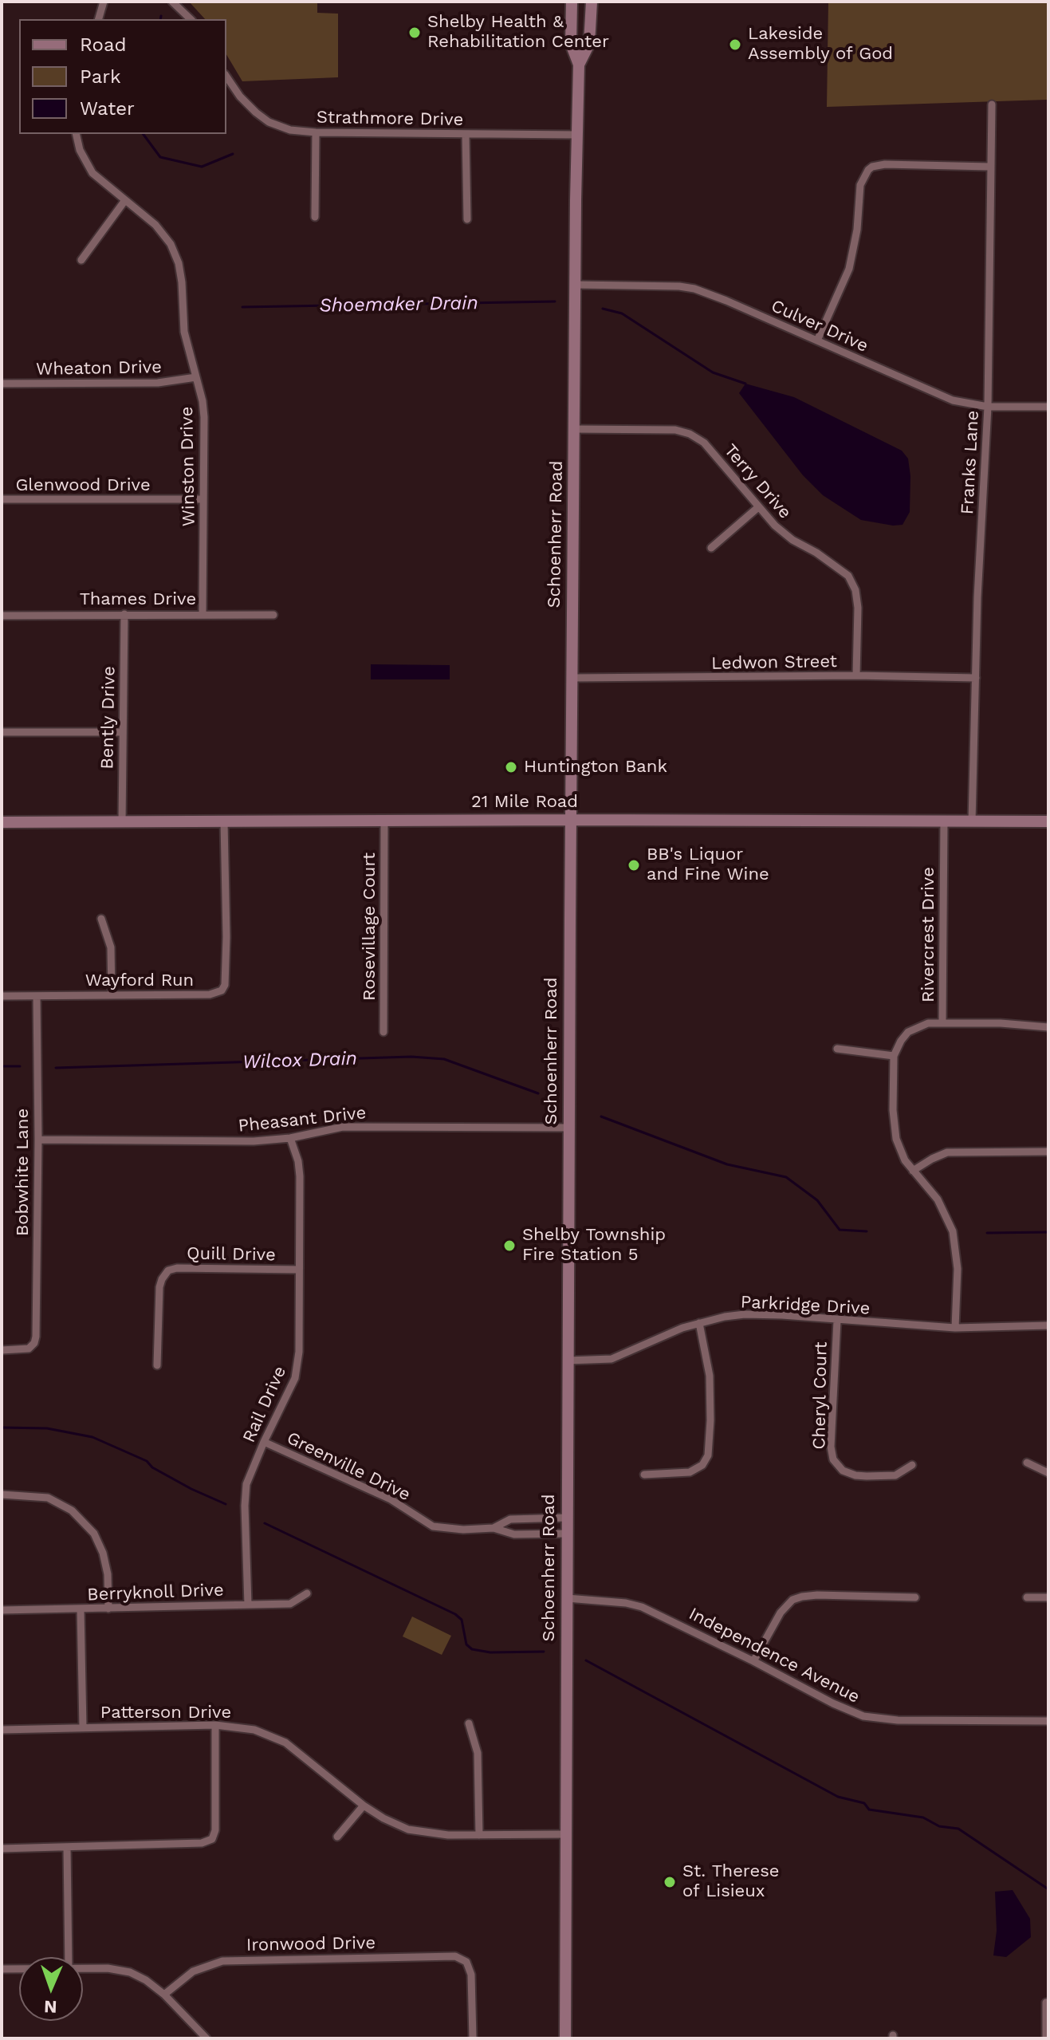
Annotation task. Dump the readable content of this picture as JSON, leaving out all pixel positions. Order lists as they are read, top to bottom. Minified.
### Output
{"streets":{"street":["Strathmore Drive","Culver Drive","Wheaton Drive","Franks Lane","Winston Drive","Terry Drive","Glenwood Drive","Schoenherr Road","Thames Drive","Ledwon Street","Bently Drive","21 Mile Road","Rosevillage Court","Rivercrest Drive","Wayford Run","Pheasant Drive","Bobwhite Lane","Quill Drive","Parkridge Drive","Cheryl Court","Rail Drive","Greenville Drive","Berryknoll Drive","Independence Avenue","Patterson Drive","Ironwood Drive"]},"crossings":[["Strathmore Drive","Schoenherr Road"],["Culver Drive","Franks Lane"],["Culver Drive","Schoenherr Road"],["Wheaton Drive","Winston Drive"],["Franks Lane","Ledwon Street"],["Franks Lane","21 Mile Road"],["Winston Drive","Glenwood Drive"],["Winston Drive","Thames Drive"],["Terry Drive","Schoenherr Road"],["Terry Drive","Ledwon Street"],["Schoenherr Road","Ledwon Street"],["Schoenherr Road","21 Mile Road"],["Schoenherr Road","Pheasant Drive"],["Schoenherr Road","Parkridge Drive"],["Schoenherr Road","Greenville Drive"],["Schoenherr Road","Independence Avenue"],["Schoenherr Road","Patterson Drive"],["Thames Drive","Bently Drive"],["Bently Drive","21 Mile Road"],["21 Mile Road","Rosevillage Court"],["21 Mile Road","Rivercrest Drive"],["21 Mile Road","Wayford Run"],["Wayford Run","Bobwhite Lane"],["Pheasant Drive","Bobwhite Lane"],["Pheasant Drive","Rail Drive"],["Quill Drive","Rail Drive"],["Parkridge Drive","Cheryl Court"],["Rail Drive","Greenville Drive"],["Rail Drive","Berryknoll Drive"]],"water":["Shoemaker Drain","Wilcox Drain"],"places":["Shelby Health & Rehabilitation Center","Lakeside Assembly of God","Huntington Bank","BB's Liquor and Fine Wine","Shelby Township Fire Station 5","St. Therese of Lisieux"],"legend":["Road","Park","Water"],"north":"bottom"}
